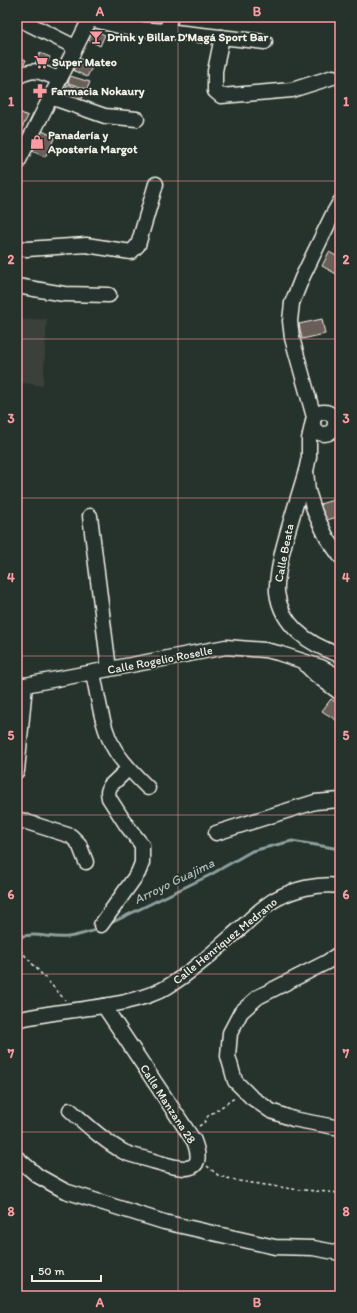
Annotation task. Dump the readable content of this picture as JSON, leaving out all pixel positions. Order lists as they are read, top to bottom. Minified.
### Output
{"streets":{"street":["Calle Beata","Calle Rogelio Roselle","Calle Henríquez Medrano","Calle Manzana 28"]},"crossings":[["Calle Henríquez Medrano","Calle Manzana 28"]],"water":["Arroyo Guajima"],"places":{"bar":["Drink y Billar D'Magá Sport Bar"],"supermarket":["Super Mateo"],"pharmacy":["Farmacia Nokaury"],"shop":["Panadería y Apostería Margot"]},"scale_bar":"50 m","grid":{"columns":["A","B"],"rows":["1","2","3","4","5","6","7","8"]}}
